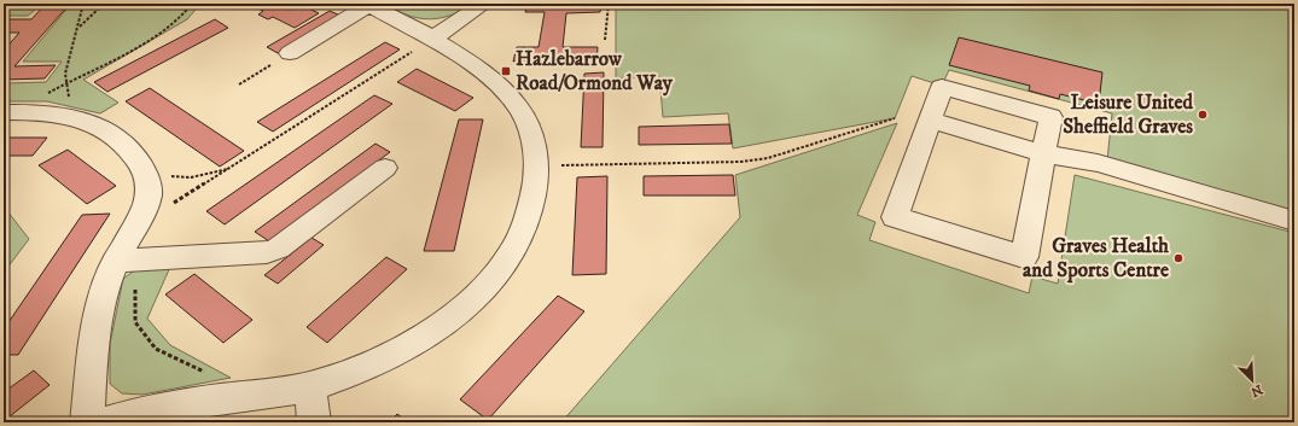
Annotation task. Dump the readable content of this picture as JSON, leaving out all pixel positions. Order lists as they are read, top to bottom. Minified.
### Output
{"places":{"transit":["Hazlebarrow Road/Ormond Way"],"other":["Leisure United Sheffield Graves","Graves Health and Sports Centre"]},"north":"bottom right"}
